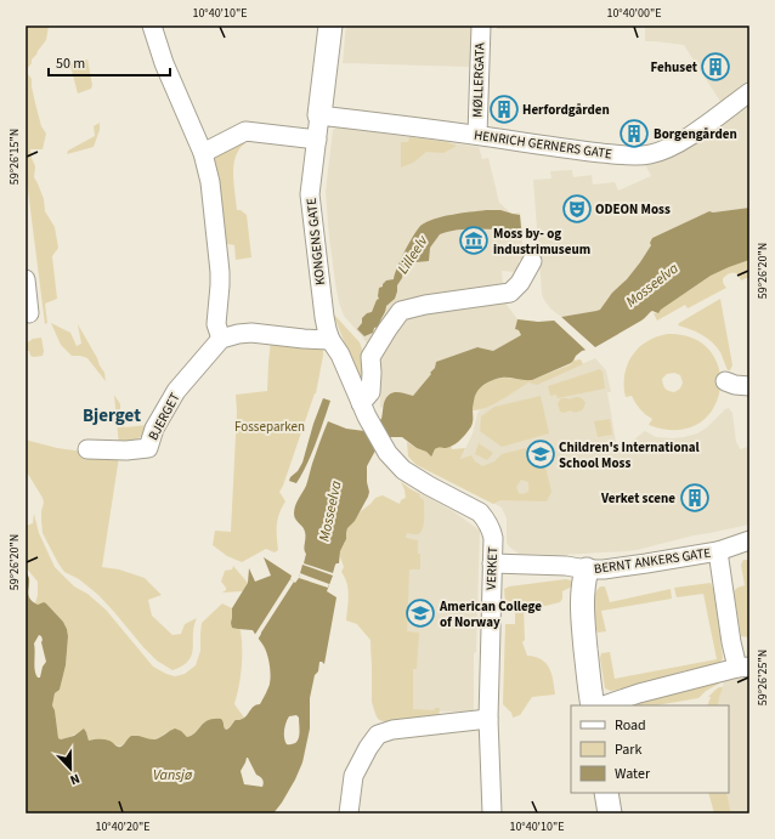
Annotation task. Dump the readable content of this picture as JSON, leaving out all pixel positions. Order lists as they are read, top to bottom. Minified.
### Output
{"streets":{"street":["MØLLERGATA","HENRICH GERNERS GATE","KONGENS GATE","BJERGET","BERNT ANKERS GATE","VERKET"]},"crossings":[["MØLLERGATA","HENRICH GERNERS GATE"],["HENRICH GERNERS GATE","KONGENS GATE"],["KONGENS GATE","VERKET"],["BERNT ANKERS GATE","VERKET"]],"districts":["Bjerget"],"water":["Lilleelv","Mosseelva","Vansjø"],"parks":["Fosseparken"],"places":{"building":["Fehuset","Herfordgården","Borgengården","Verket scene"],"theatre":["ODEON Moss"],"museum":["Moss by- og industrimuseum"],"school or university":["Children's International School Moss","American College of Norway"]},"legend":["Road","Park","Water"],"scale_bar":"50 m","north":"bottom","coordinates":["10°40'10\"E","10°40'00\"E","59°26'15\"N","59°26'20\"N","59°26'25\"N","10°40'20\"E"]}
